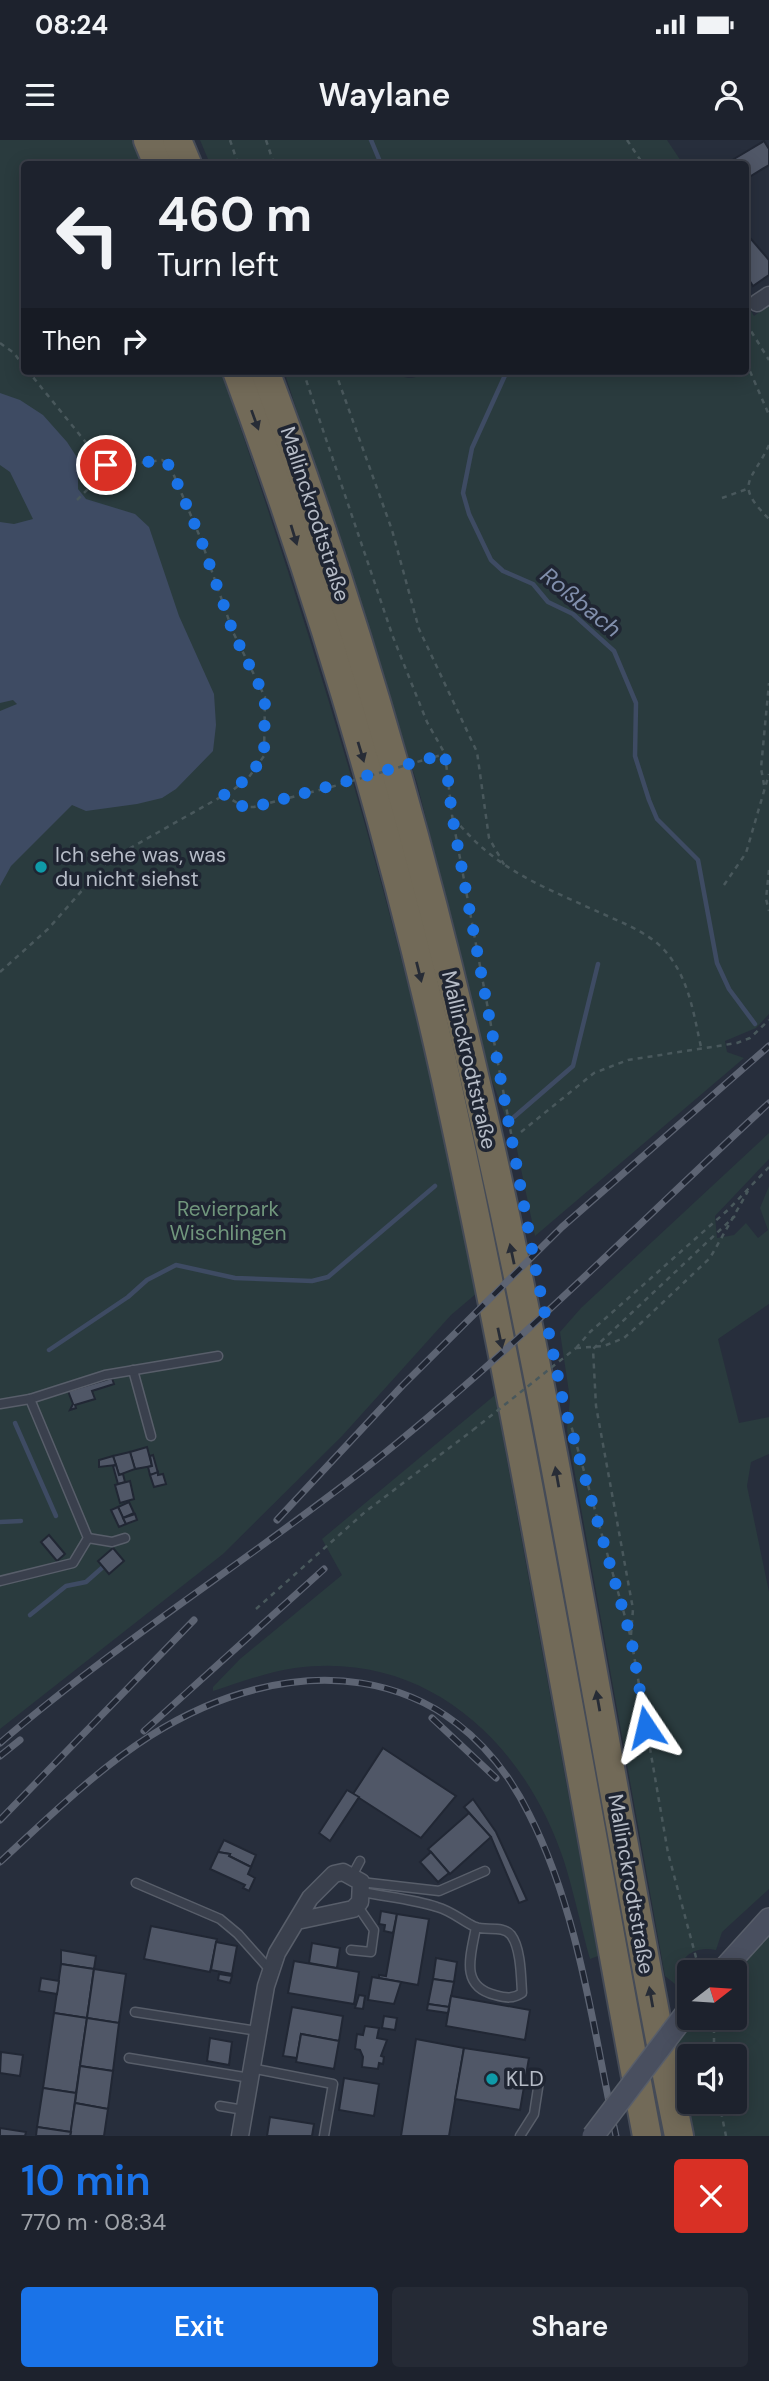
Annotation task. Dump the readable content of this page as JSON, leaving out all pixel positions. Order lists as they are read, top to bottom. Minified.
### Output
{"streets":{"highway":["Mallinckrodtstraße"]},"water":["Roßbach"],"parks":["Revierpark Wischlingen"],"places":["Ich sehe was, was du nicht siehst","KLD"],"north":"right","page":{"status":"08:24","header":"Waylane","turn":["460 m","Turn left"],"then":"Then","heading":["10 min","770 m · 08:34"],"buttons":["Exit","Share"]}}
